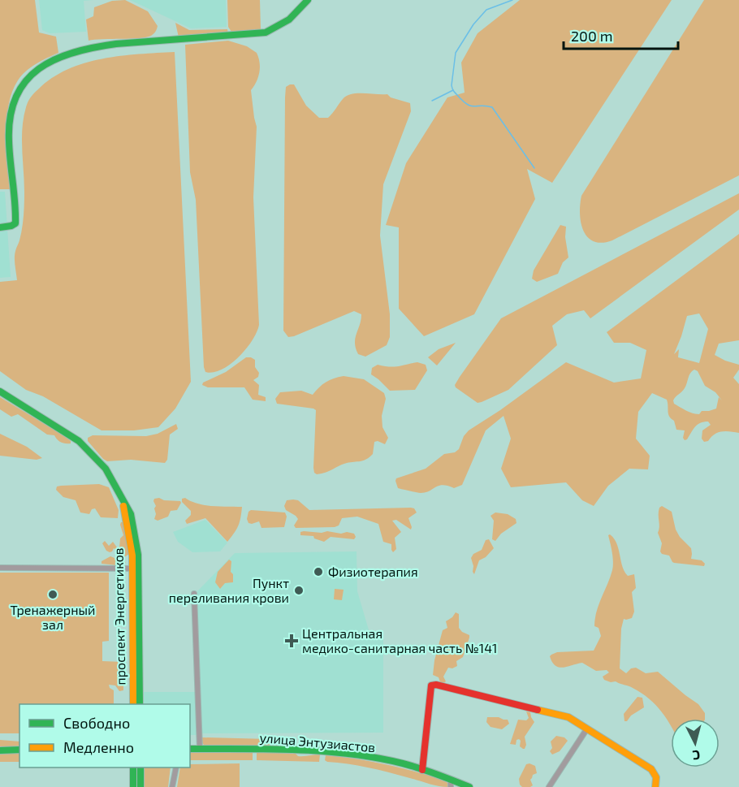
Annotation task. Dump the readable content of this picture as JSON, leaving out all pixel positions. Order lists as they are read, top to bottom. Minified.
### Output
{"streets":{"street":["проспект Энергетиков","улица Энтузиастов"]},"places":{"other":["Физиотерапия","Пункт переливания крови","Тренажерный зал"],"health":["Центральная медико-санитарная часть №141"]},"legend":["Свободно","Медленно"],"scale_bar":"200 m","north":"bottom"}
